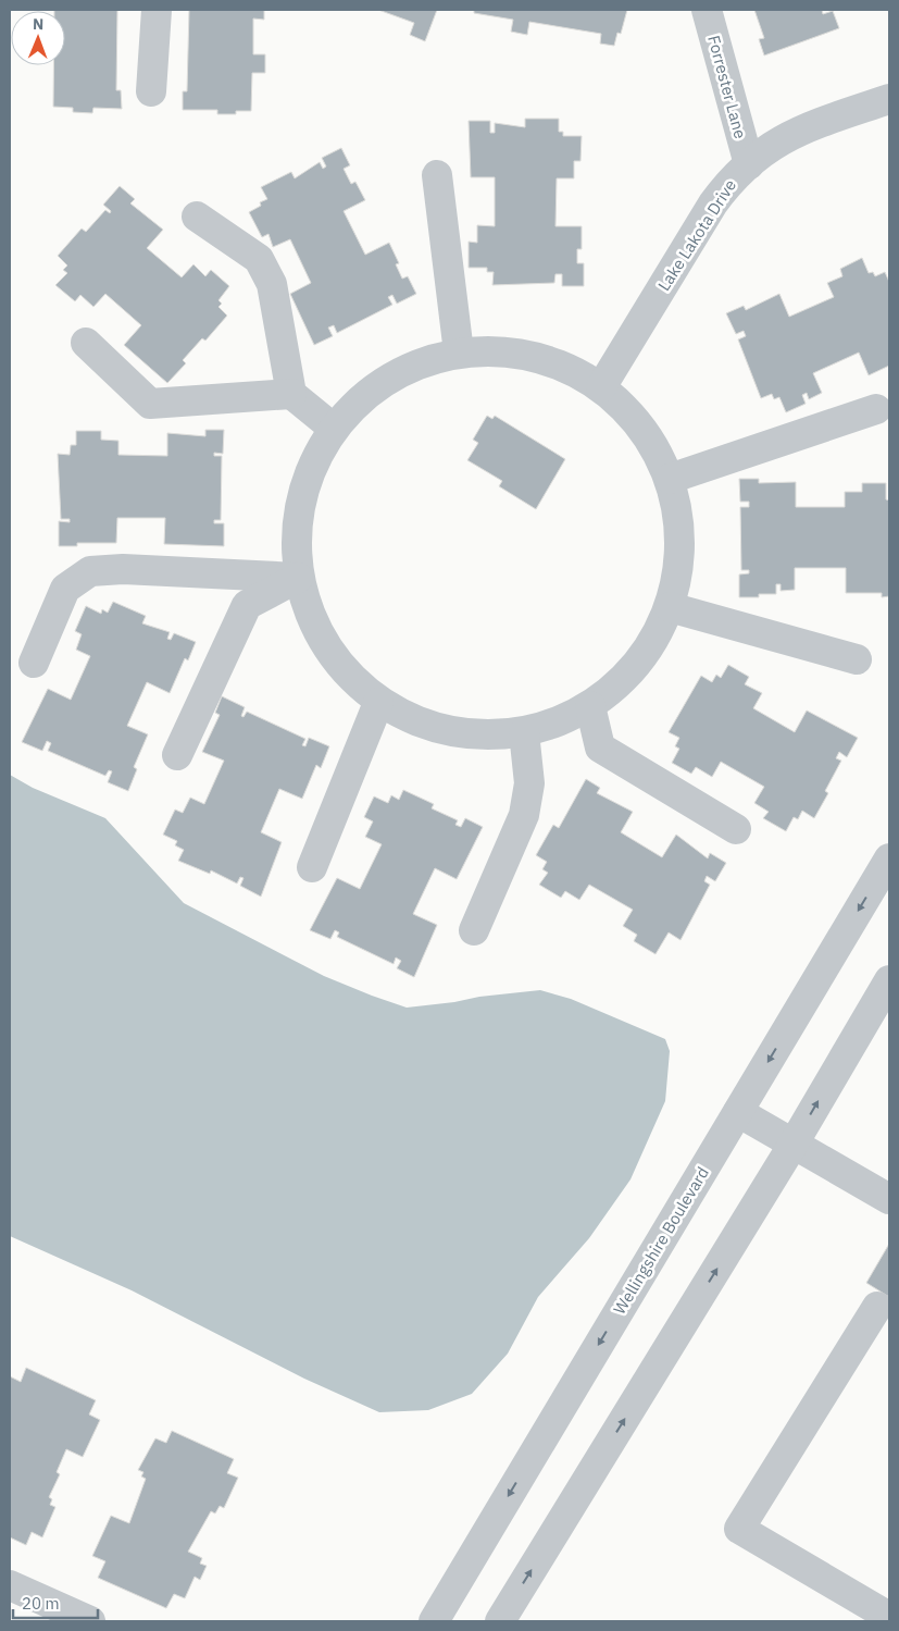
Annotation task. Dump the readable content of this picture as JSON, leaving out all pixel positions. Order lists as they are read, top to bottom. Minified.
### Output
{"streets":{"street":["Forrester Lane","Lake Lakota Drive","Wellingshire Boulevard"]},"crossings":[["Forrester Lane","Lake Lakota Drive"]],"scale_bar":"20 m","north":"top"}
